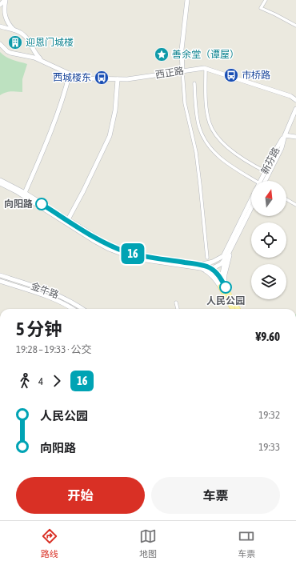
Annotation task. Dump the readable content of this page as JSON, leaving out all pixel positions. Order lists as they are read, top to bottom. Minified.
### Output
{"streets":{"main road":["西正路","新芬路","金牛路"]},"places":{"building":["迎恩门城楼"],"place":["善余堂（谭屋）"],"bus stop":["市桥路","西城楼东"],"other":["向阳路","人民公园"]},"lines":["bus line 16"],"north":"top","page":{"on_map":"16","heading":["5 分钟","19:28 – 19:33 · 公交","¥9.60"],"legs":["4","16"],"list":[{"name":"人民公园","value":"19:32"},{"name":"向阳路","value":"19:33"}],"buttons":["开始","车票"],"tabs":["路线","地图","车票"]}}
